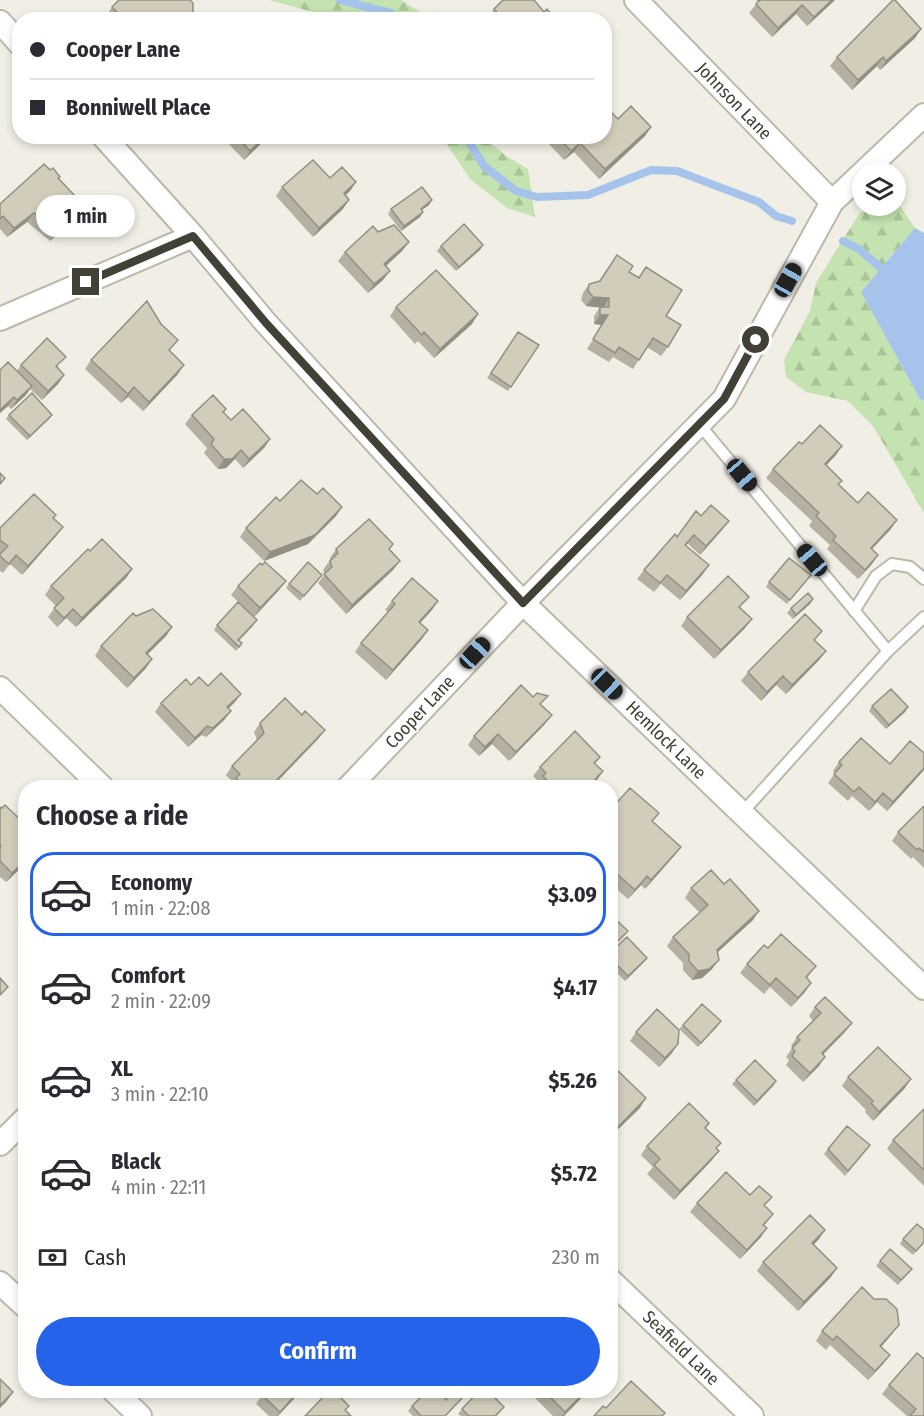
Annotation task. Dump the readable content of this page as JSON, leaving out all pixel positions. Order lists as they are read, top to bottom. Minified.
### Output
{"streets":{"street":["Johnson Lane","Cooper Lane","Hemlock Lane","Seafield Lane"]},"crossings":[["Johnson Lane","Cooper Lane"],["Cooper Lane","Hemlock Lane"]],"page":{"banner":["Cooper Lane","Bonniwell Place"],"bubble":"1 min","heading":"Choose a ride","list":[{"name":"Economy","note":"1 min · 22:08","value":"$3.09"},{"name":"Comfort","note":"2 min · 22:09","value":"$4.17"},{"name":"XL","note":"3 min · 22:10","value":"$5.26"},{"name":"Black","note":"4 min · 22:11","value":"$5.72"}],"pay":["Cash","230 m"],"buttons":"Confirm"}}
